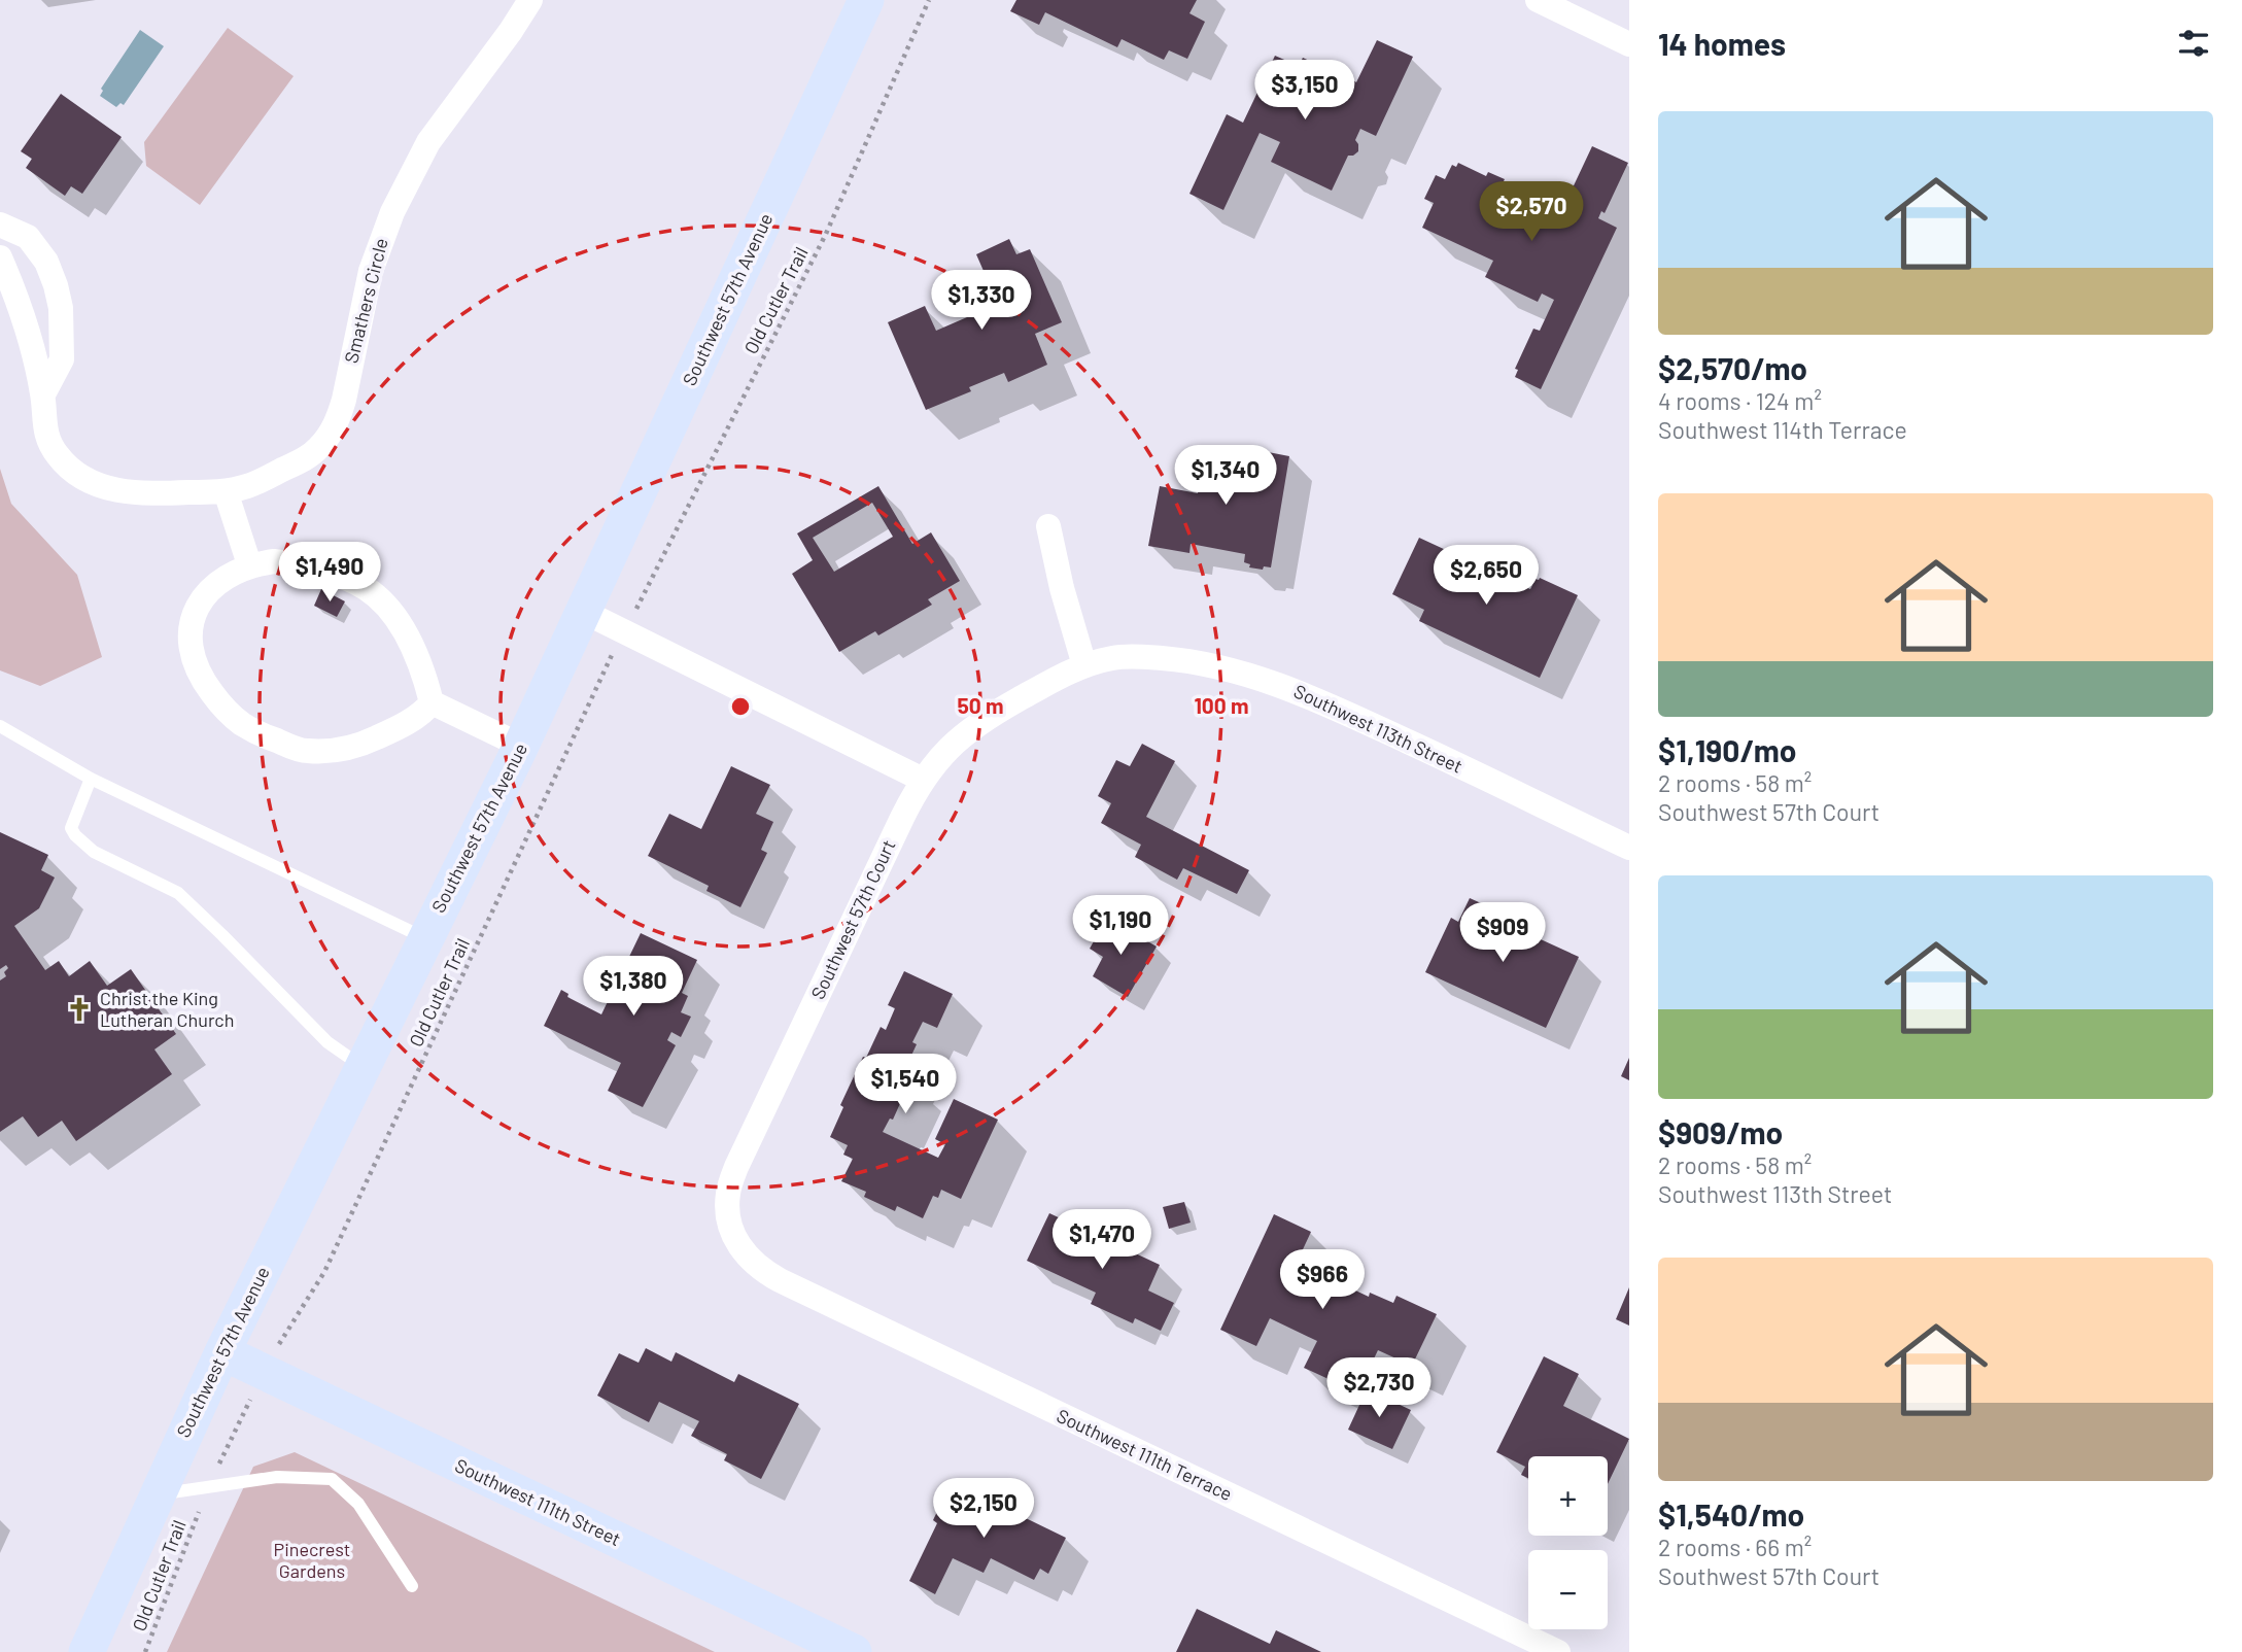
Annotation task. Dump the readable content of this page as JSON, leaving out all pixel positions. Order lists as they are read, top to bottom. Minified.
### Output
{"streets":{"main road":["Southwest 57th Avenue","Southwest 111th Street"],"street":["Smathers Circle","Southwest 113th Street","Southwest 57th Court","Southwest 111th Terrace"],"path":["Old Cutler Trail"]},"crossings":[["Southwest 57th Avenue","Southwest 111th Street"],["Southwest 113th Street","Southwest 57th Court"],["Southwest 57th Court","Southwest 111th Terrace"]],"parks":["Pinecrest Gardens"],"places":{"church":["Christ the King Lutheran Church"]},"page":{"heading":"14 homes","price":["$3,150","$2,570","$1,330","$1,340","$1,490","$2,650","$1,190","$909","$1,380","$1,540","$1,470","$966","$2,730","$2,150"],"list":[{"name":"$2,570/mo","note":"4 rooms · 124 m² · Southwest 114th Terrace"},{"name":"$1,190/mo","note":"2 rooms · 58 m² · Southwest 57th Court"},{"name":"$909/mo","note":"2 rooms · 58 m² · Southwest 113th Street"},{"name":"$1,540/mo","note":"2 rooms · 66 m² · Southwest 57th Court"}],"map_buttons":["+","−"]},"rings":["50 m","100 m"]}
